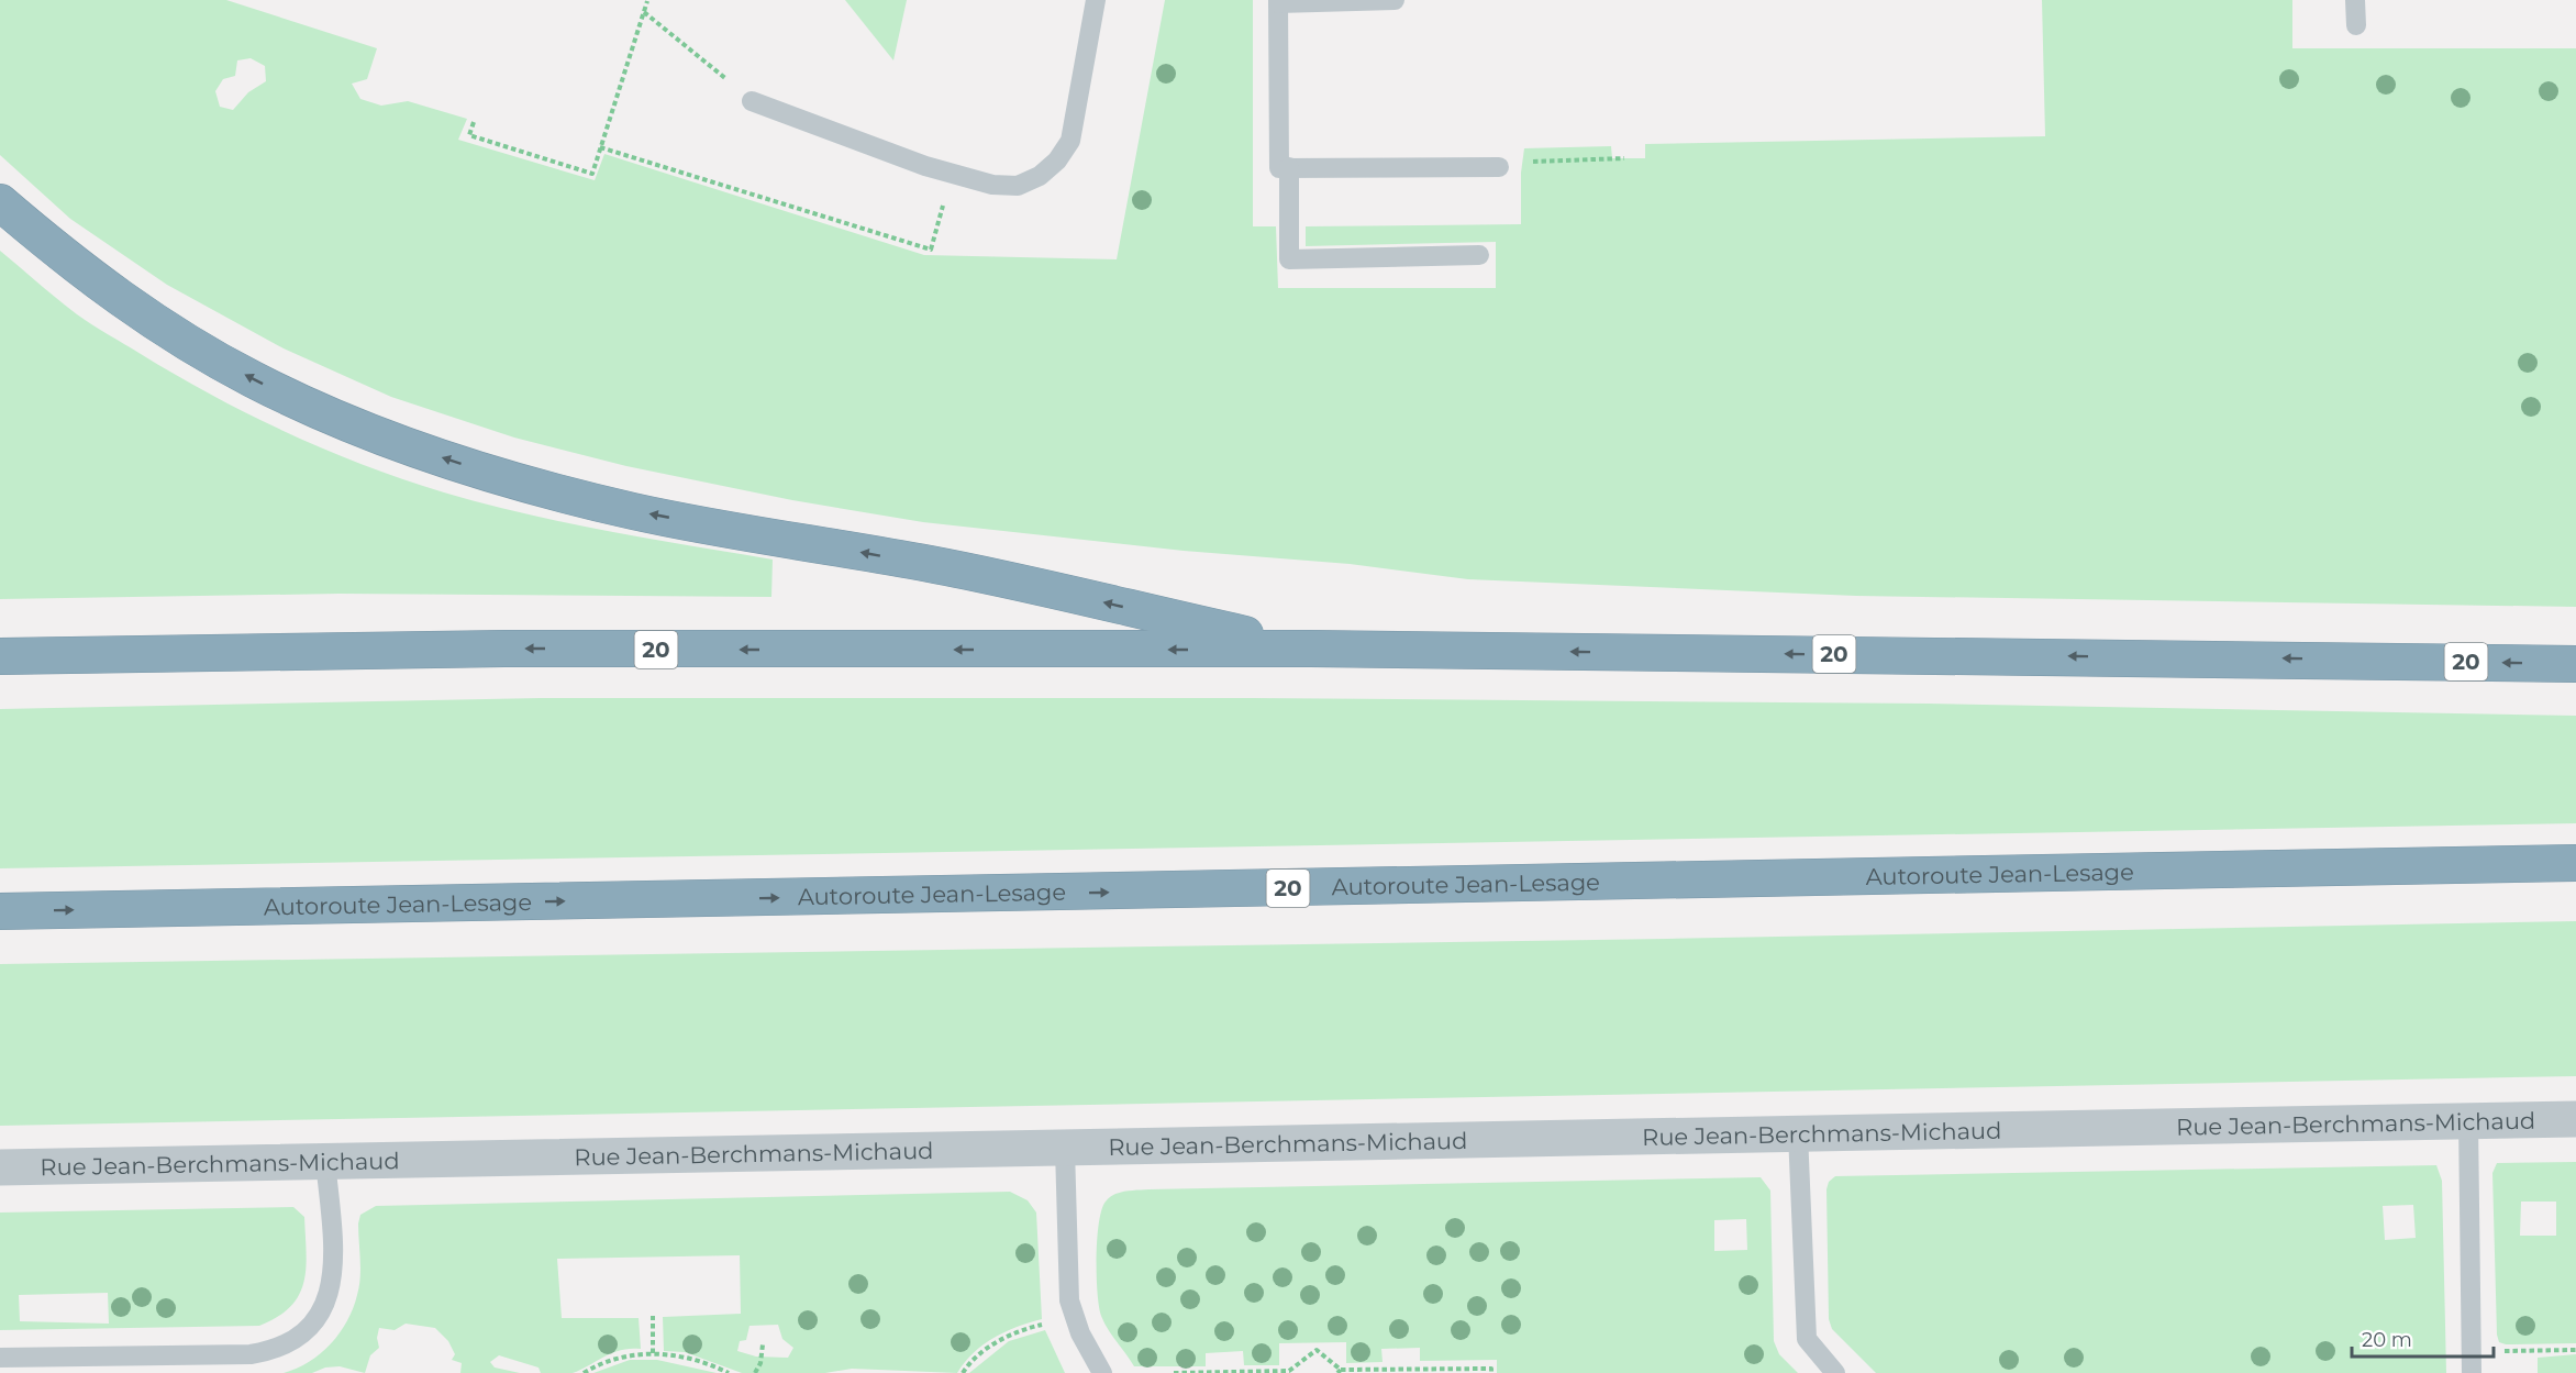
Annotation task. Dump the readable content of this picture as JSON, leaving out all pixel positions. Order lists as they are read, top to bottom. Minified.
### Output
{"streets":{"highway":["20","Autoroute Jean-Lesage"],"street":["Rue Jean-Berchmans-Michaud"]},"scale_bar":"20 m"}
